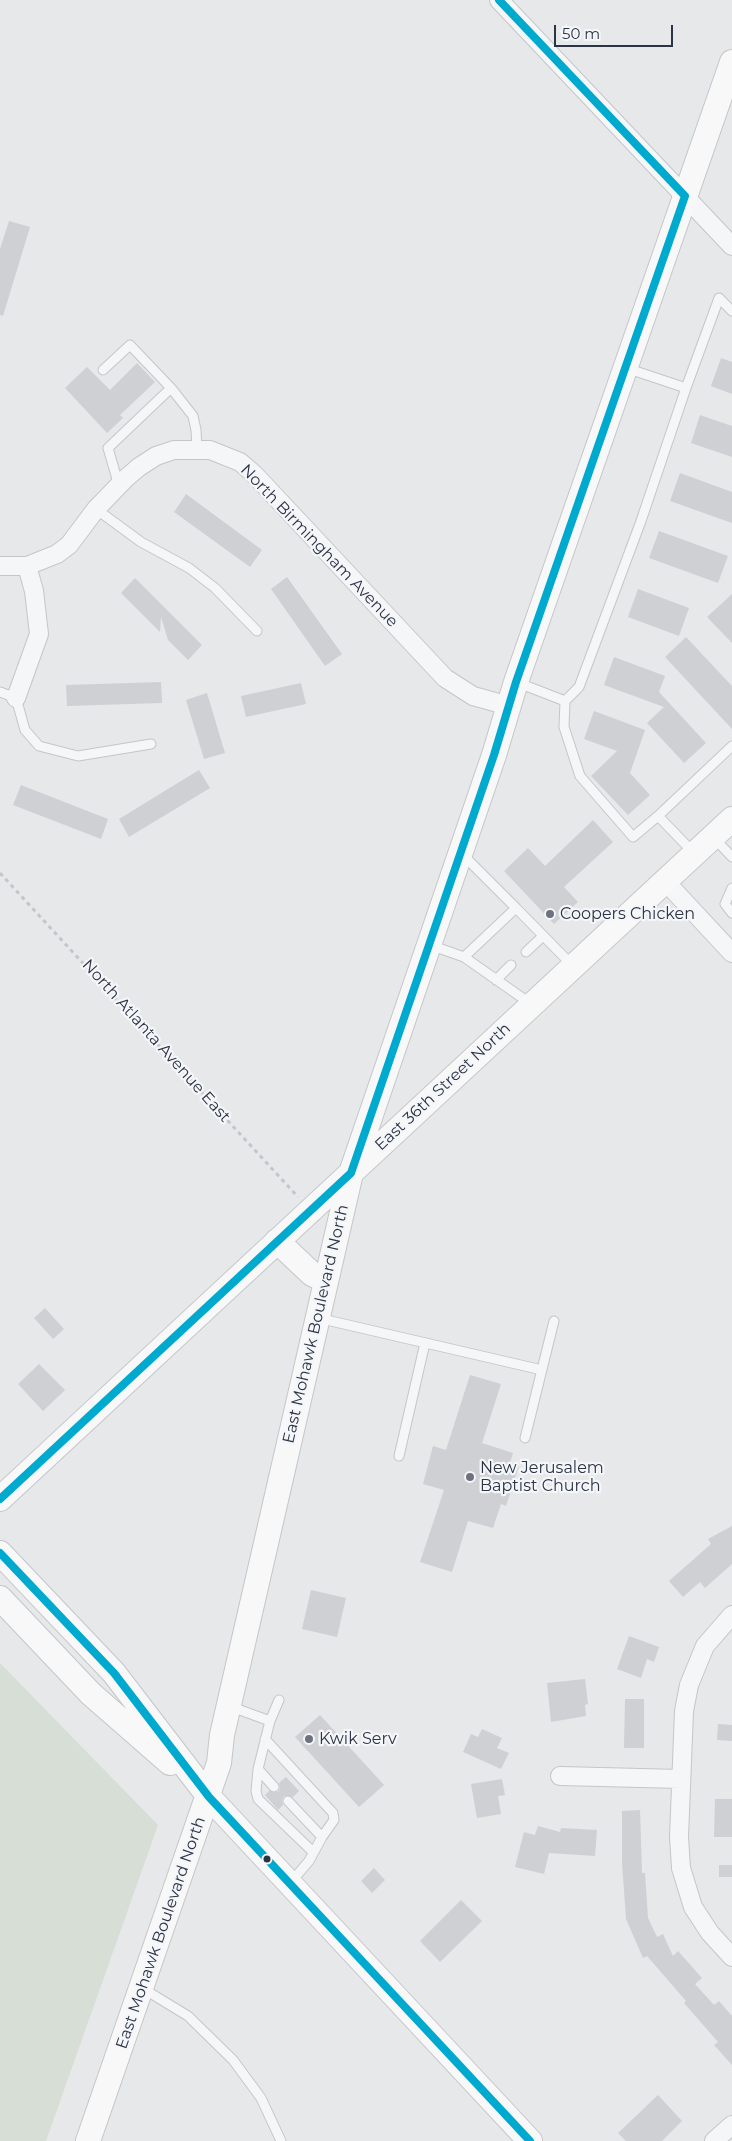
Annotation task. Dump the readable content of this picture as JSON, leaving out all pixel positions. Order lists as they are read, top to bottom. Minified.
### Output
{"streets":{"street":["North Birmingham Avenue","East 36th Street North","East Mohawk Boulevard North"],"path":["North Atlanta Avenue East"]},"crossings":[["North Birmingham Avenue","East Mohawk Boulevard North"],["North Atlanta Avenue East","East 36th Street North"],["East 36th Street North","East Mohawk Boulevard North"]],"places":["Coopers Chicken","New Jerusalem Baptist Church","Kwik Serv"],"scale_bar":"50 m"}
